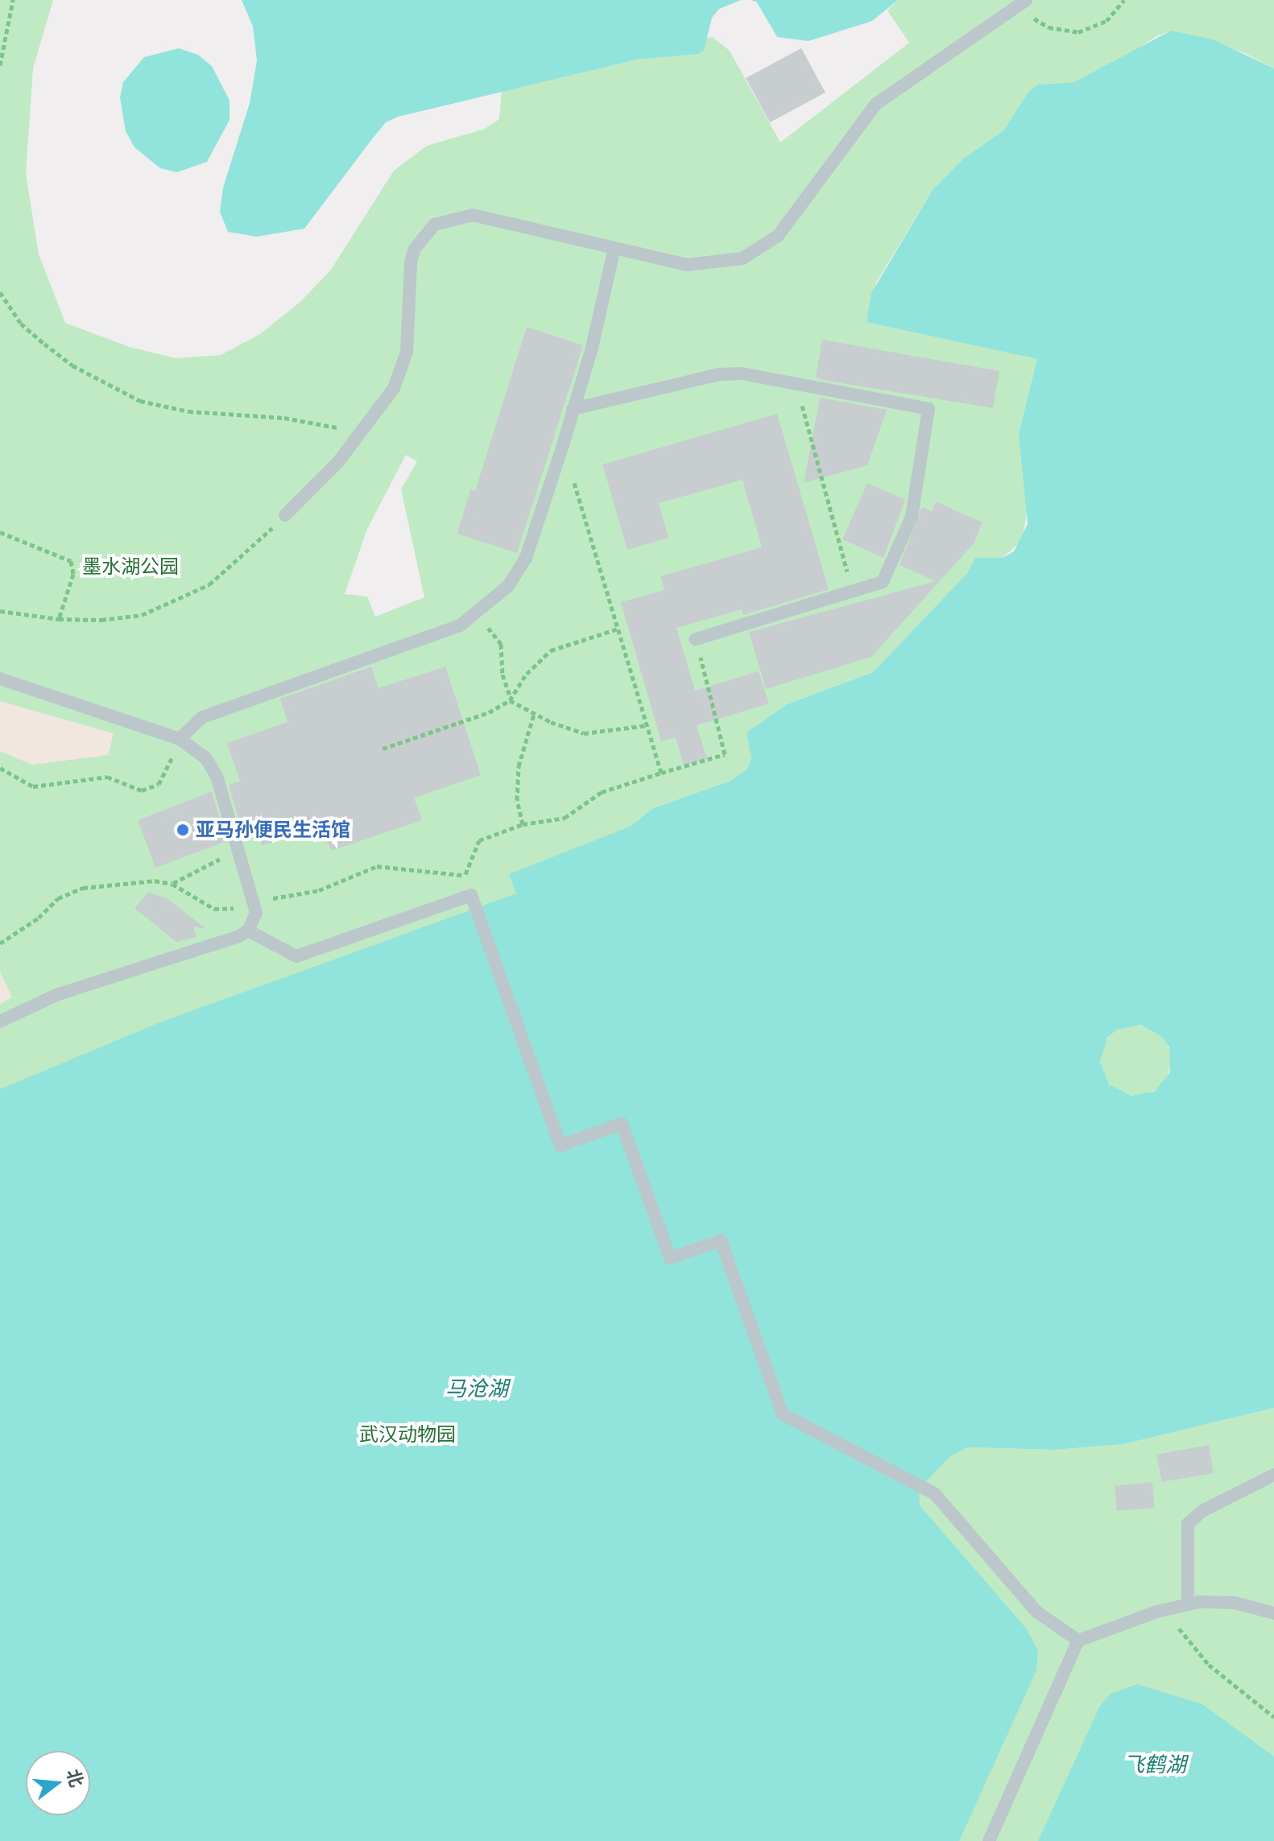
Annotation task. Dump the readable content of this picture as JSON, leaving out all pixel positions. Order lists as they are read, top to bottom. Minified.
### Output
{"water":["马沧湖","飞鹤湖"],"parks":["墨水湖公园","武汉动物园"],"places":["亚马孙便民生活馆"],"north":"right"}
